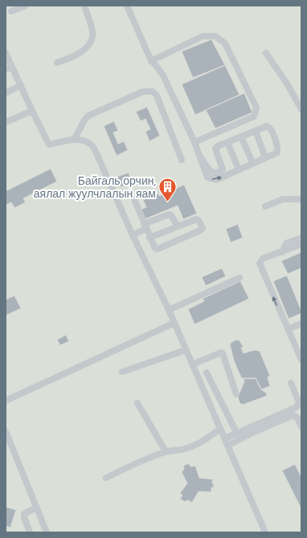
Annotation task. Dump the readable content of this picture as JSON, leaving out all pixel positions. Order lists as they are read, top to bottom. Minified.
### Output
{"places":{"building":["Байгаль орчин, аялал жуулчлалын яам"]}}
